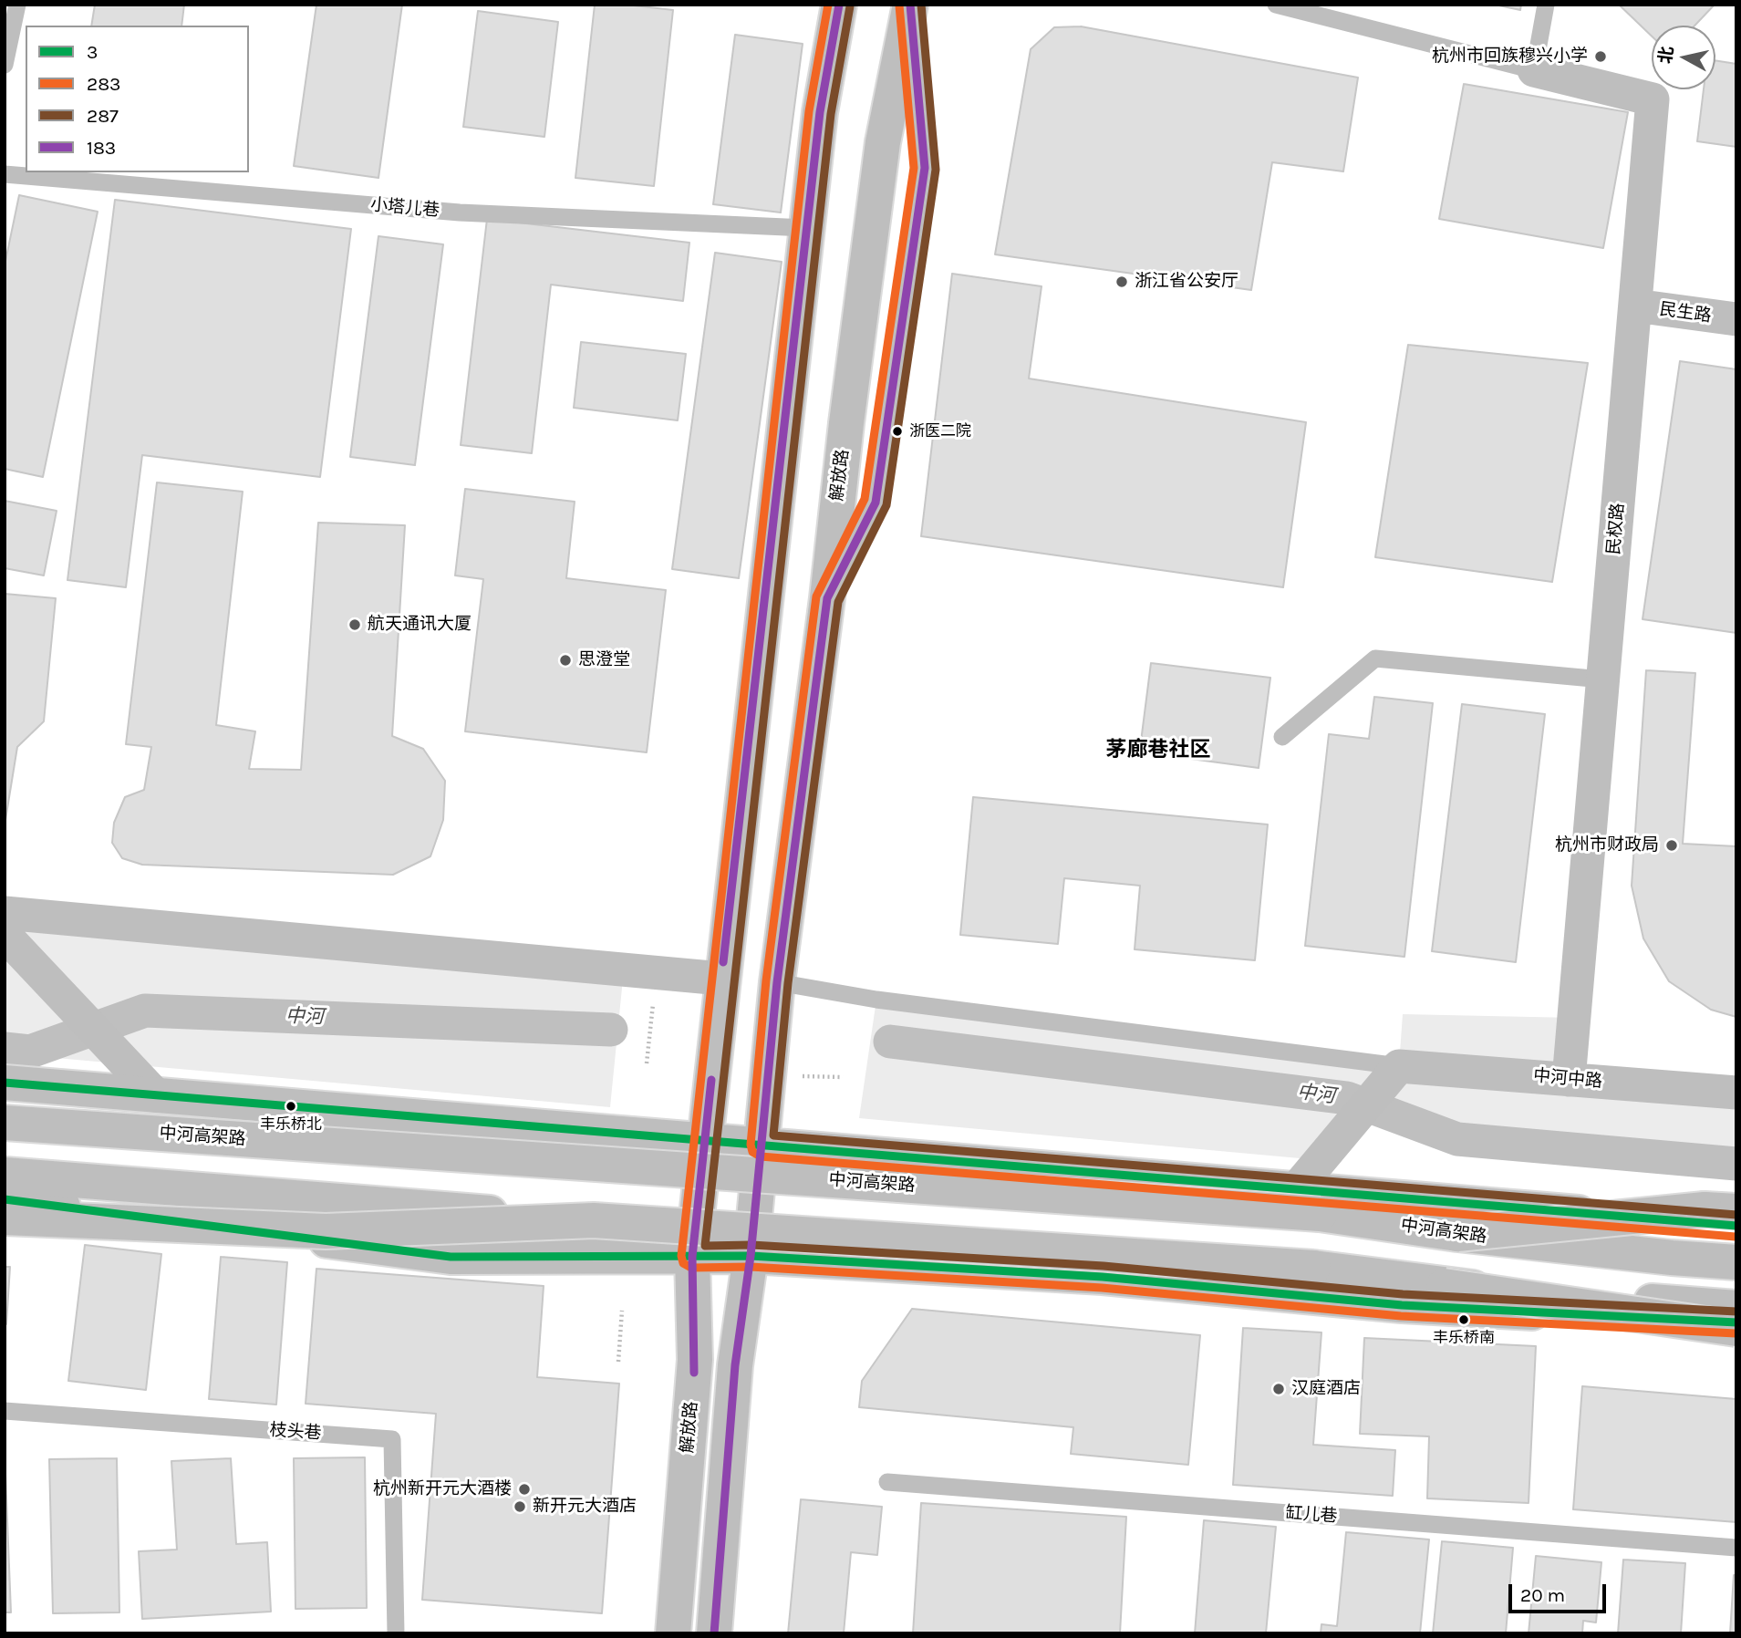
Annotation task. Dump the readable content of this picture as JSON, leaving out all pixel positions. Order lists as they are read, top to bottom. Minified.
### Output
{"streets":{"main road":["解放路","中河高架路"],"street":["民生路","民权路","中河中路"],"lane":["小塔儿巷","枝头巷","缸儿巷"]},"crossings":[["小塔儿巷","解放路"],["民生路","民权路"],["民权路","中河中路"]],"districts":["茅廊巷社区"],"water":["中河"],"places":["杭州市回族穆兴小学","浙江省公安厅","浙医二院","航天通讯大厦","思澄堂","杭州市财政局","丰乐桥北","丰乐桥南","汉庭酒店","杭州新开元大酒楼","新开元大酒店"],"lines":["transit line 283","transit line 287","transit line 183","transit line 3"],"legend":["3","283","287","183"],"scale_bar":"20 m","north":"left"}
